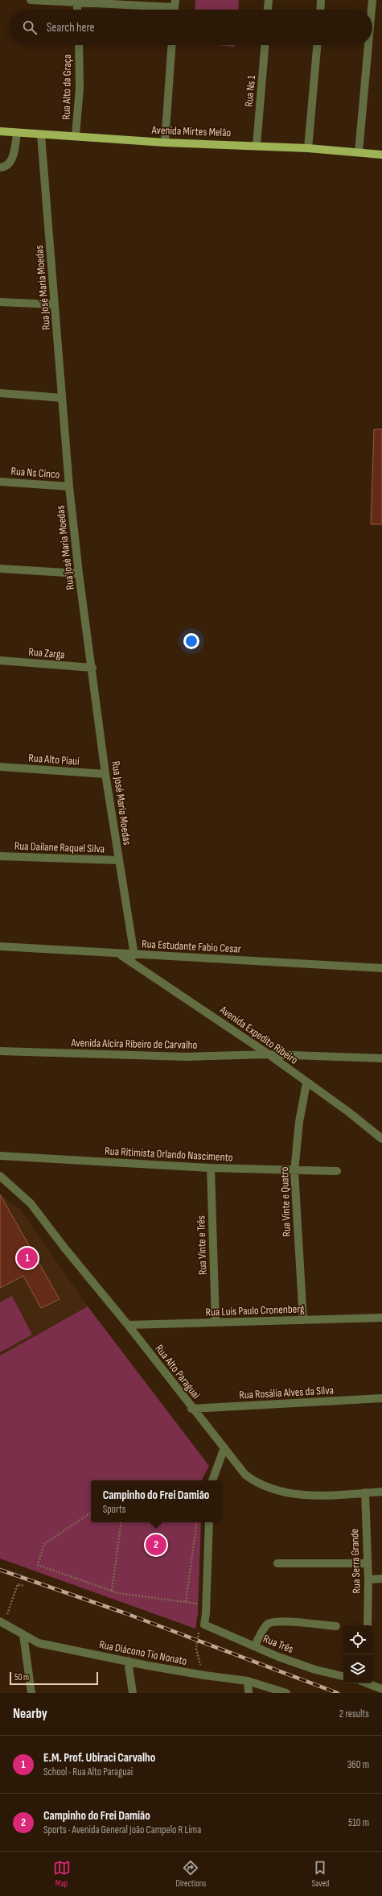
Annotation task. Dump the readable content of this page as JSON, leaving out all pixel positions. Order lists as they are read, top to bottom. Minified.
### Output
{"streets":{"main road":["Avenida Mirtes Melão"],"street":["Rua Alto da Graça","Rua Ns 1","Rua José Maria Moedas","Rua Ns Cinco","Rua Zarga","Rua Alto Piaui","Rua Dailane Raquel Silva","Rua Estudante Fabio Cesar","Avenida Expedito Ribeiro","Avenida Alcira Ribeiro de Carvalho","Rua Ritimista Orlando Nascimento","Rua Vinte e Quatro","Rua Vinte e Três","Rua Luís Paulo Cronenberg","Rua Alto Paraguai","Rua Rosália Alves da Silva","Rua Serra Grande","Rua Três","Rua Diácono Tio Nonato"]},"crossings":[["Rua Alto da Graça","Avenida Mirtes Melão"],["Rua Ns 1","Avenida Mirtes Melão"],["Avenida Mirtes Melão","Rua José Maria Moedas"],["Rua José Maria Moedas","Rua Ns Cinco"],["Rua José Maria Moedas","Rua Zarga"],["Rua José Maria Moedas","Rua Alto Piaui"],["Rua José Maria Moedas","Rua Dailane Raquel Silva"],["Rua José Maria Moedas","Rua Estudante Fabio Cesar"],["Rua Estudante Fabio Cesar","Avenida Expedito Ribeiro"],["Avenida Expedito Ribeiro","Avenida Alcira Ribeiro de Carvalho"],["Avenida Expedito Ribeiro","Rua Vinte e Quatro"],["Rua Ritimista Orlando Nascimento","Rua Vinte e Quatro"],["Rua Ritimista Orlando Nascimento","Rua Vinte e Três"],["Rua Vinte e Quatro","Rua Luís Paulo Cronenberg"],["Rua Vinte e Três","Rua Luís Paulo Cronenberg"],["Rua Luís Paulo Cronenberg","Rua Alto Paraguai"],["Rua Alto Paraguai","Rua Rosália Alves da Silva"],["Rua Alto Paraguai","Rua Serra Grande"]],"scale_bar":"50 m","page":{"search":"Search here","pins":["1","2"],"popup":["Campinho do Frei Damião","Sports"],"scale":"50 m","heading":["Nearby","2 results"],"list":[{"mark":"1","name":"E.M. Prof. Ubiraci Carvalho","note":"School · Rua Alto Paraguai","value":"360 m"},{"mark":"2","name":"Campinho do Frei Damião","note":"Sports · Avenida General João Campelo R Lima","value":"510 m"}],"nav":["Map","Directions","Saved"]}}
